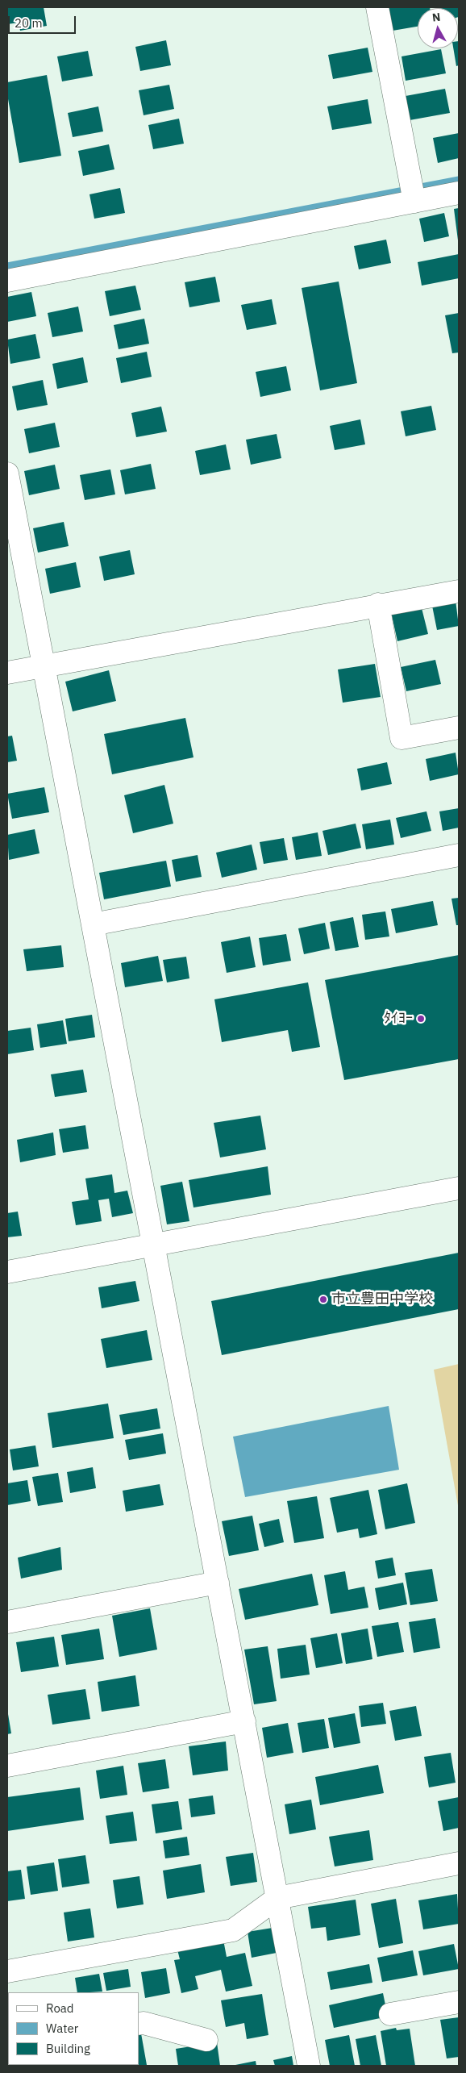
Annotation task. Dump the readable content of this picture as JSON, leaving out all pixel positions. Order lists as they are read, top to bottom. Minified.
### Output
{"places":["ﾀｲﾖｰ","市立豊田中学校"],"legend":["Road","Water","Building"],"scale_bar":"20 m","north":"top"}
